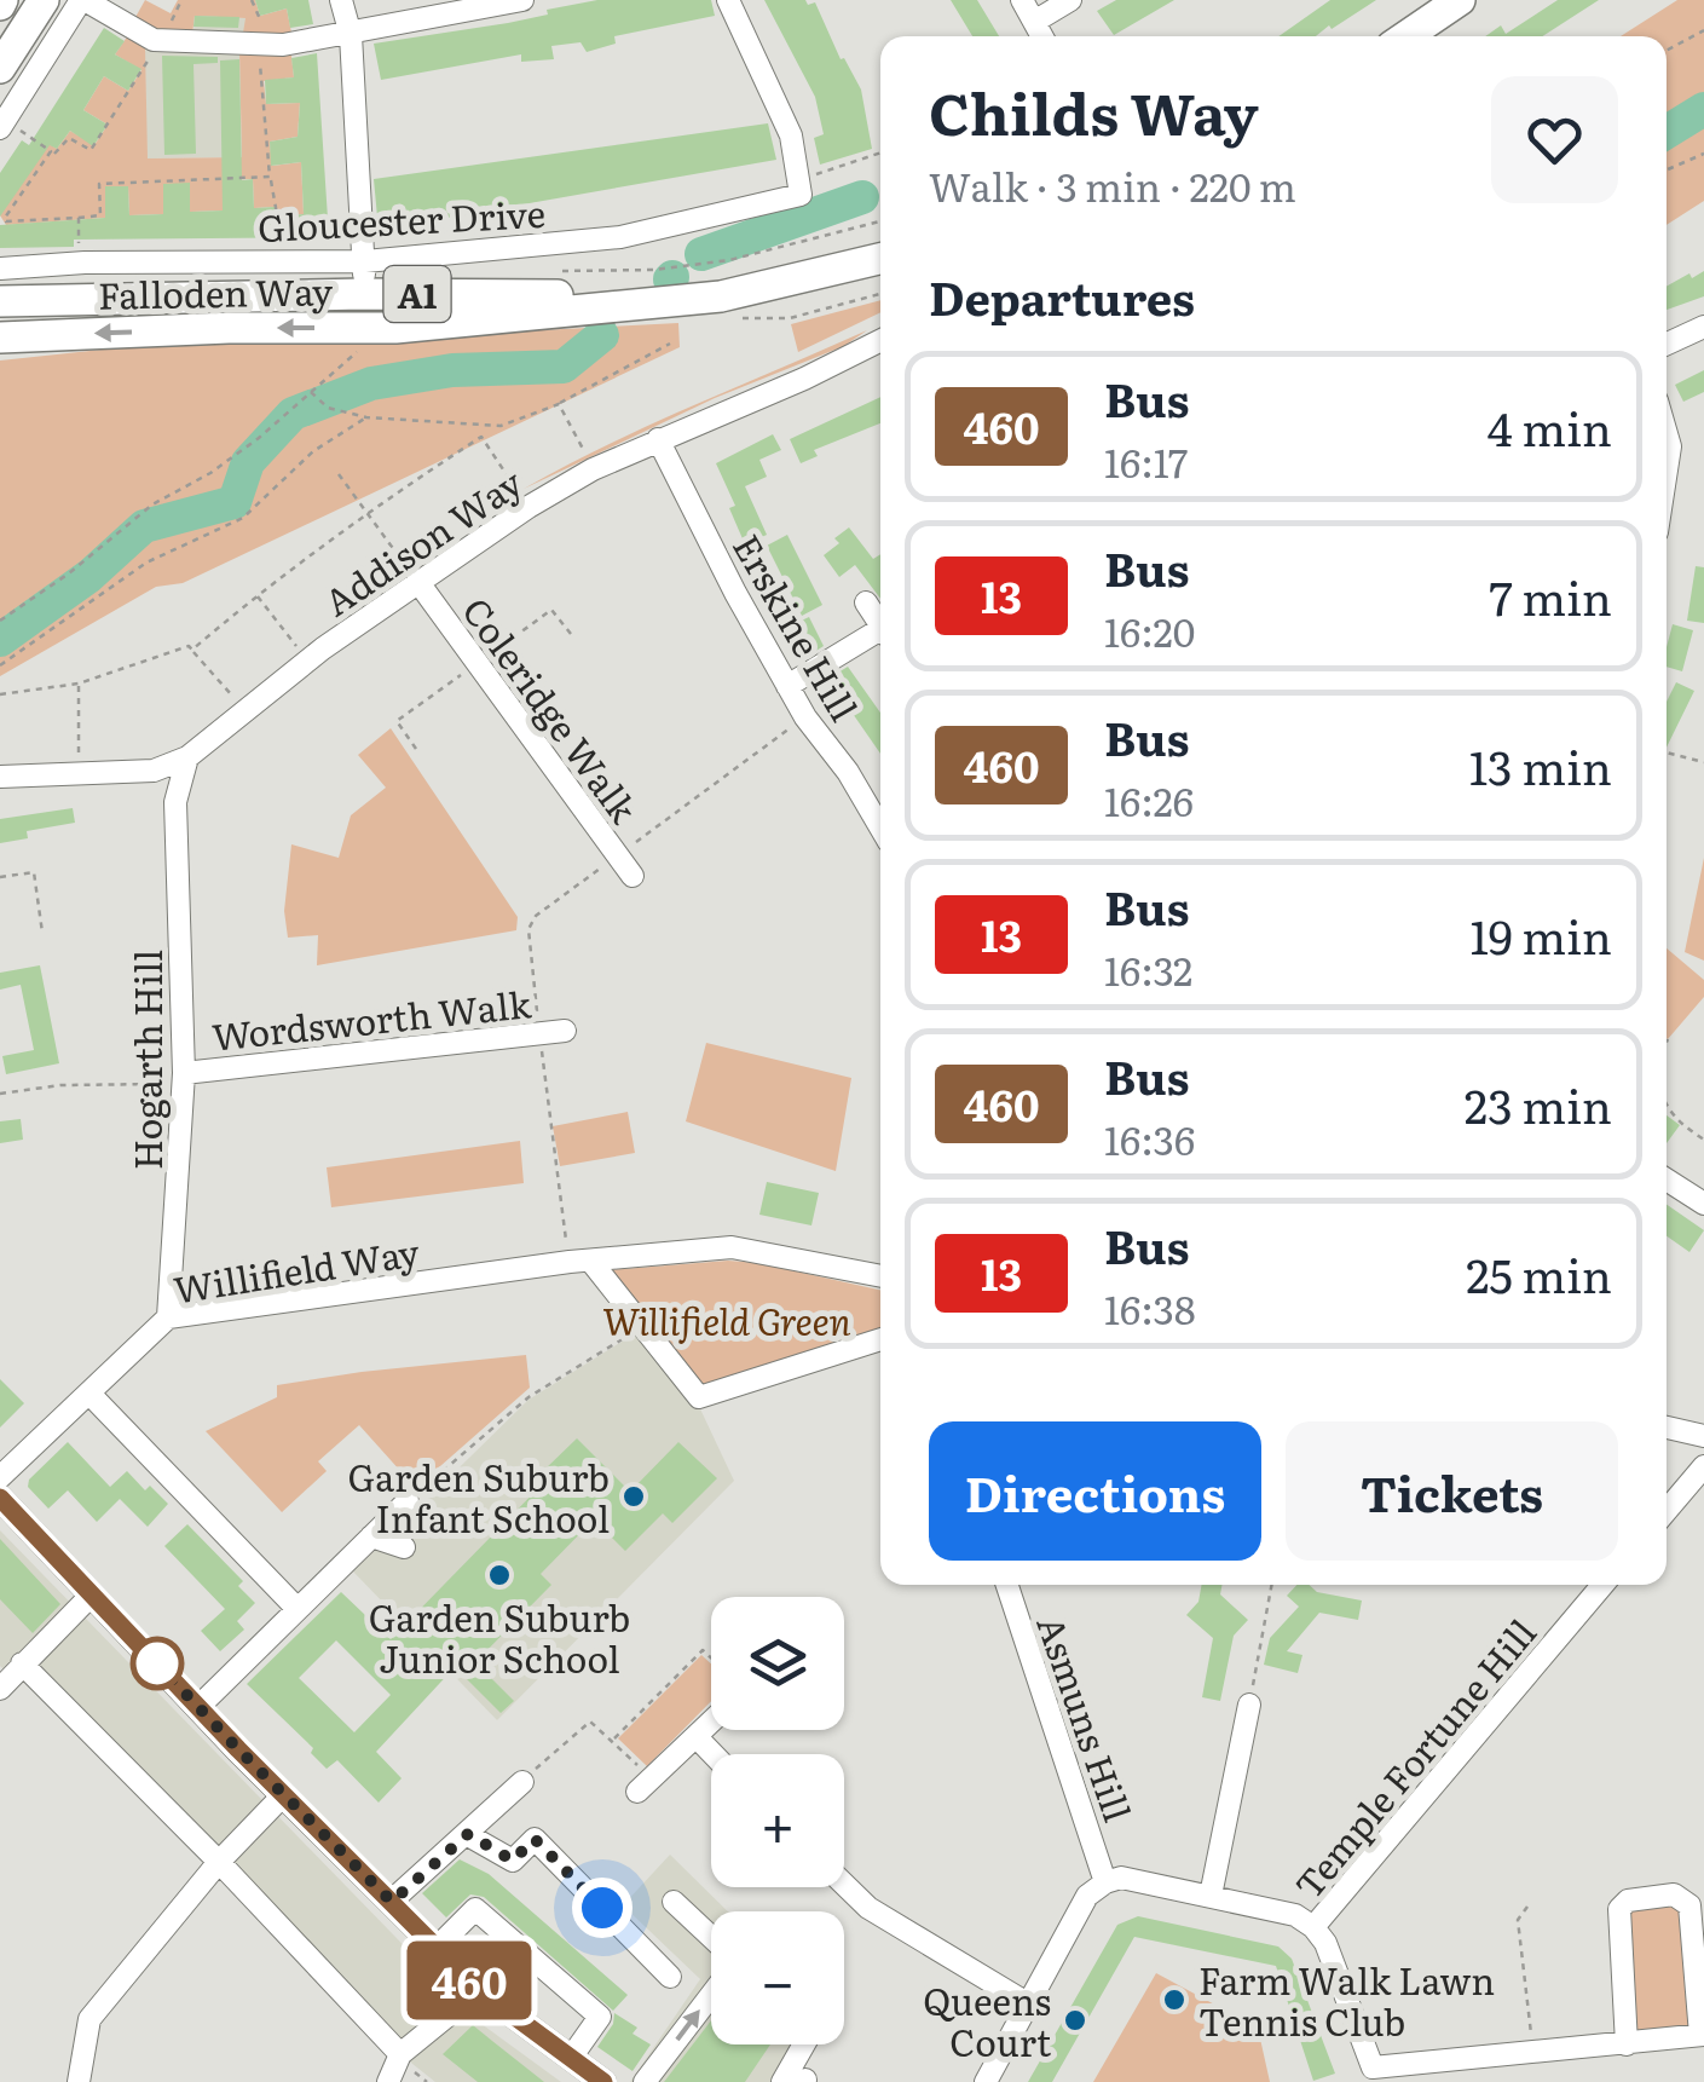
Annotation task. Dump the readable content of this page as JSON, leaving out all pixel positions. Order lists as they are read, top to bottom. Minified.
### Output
{"streets":{"highway":["Falloden Way","A1"],"street":["Gloucester Drive","Addison Way","Erskine Hill","Coleridge Walk","Wordsworth Walk","Hogarth Hill","Willifield Way","Asmuns Hill","Temple Fortune Hill"]},"crossings":[["Addison Way","Erskine Hill"],["Addison Way","Coleridge Walk"],["Addison Way","Hogarth Hill"],["Wordsworth Walk","Hogarth Hill"],["Hogarth Hill","Willifield Way"]],"parks":["Willifield Green"],"places":["Garden Suburb Infant School","Garden Suburb Junior School","Farm Walk Lawn Tennis Club","Queens Court"],"lines":["bus line 460"],"page":{"on_map":"460","heading":[["Childs Way","Walk · 3 min · 220 m"],"Departures"],"list":[{"mark":"460","name":"Bus","note":"16:17","value":"4 min"},{"mark":"13","name":"Bus","note":"16:20","value":"7 min"},{"mark":"460","name":"Bus","note":"16:26","value":"13 min"},{"mark":"13","name":"Bus","note":"16:32","value":"19 min"},{"mark":"460","name":"Bus","note":"16:36","value":"23 min"},{"mark":"13","name":"Bus","note":"16:38","value":"25 min"}],"buttons":["Directions","Tickets"],"map_buttons":["+","−"]}}
